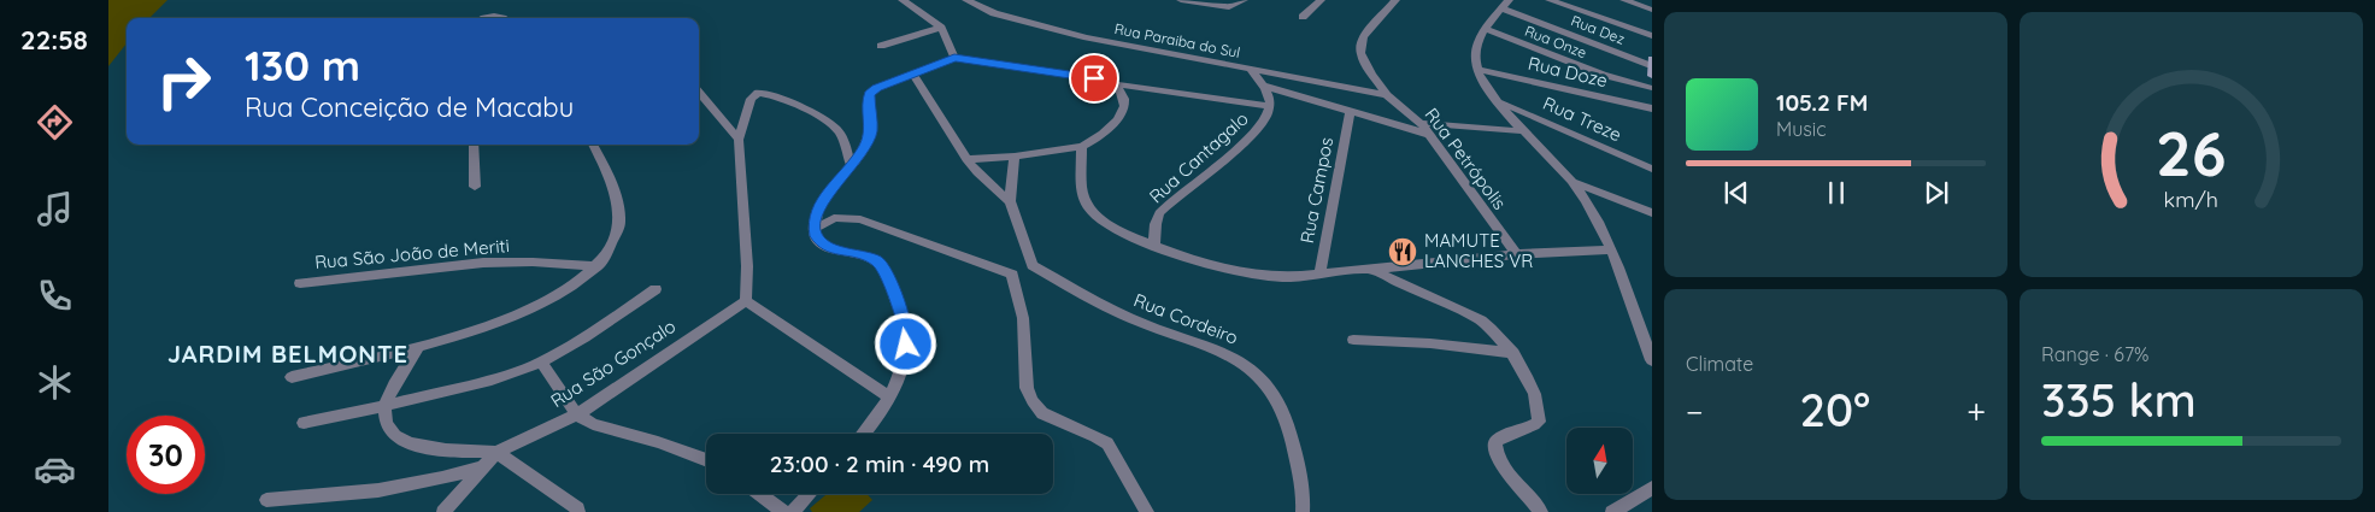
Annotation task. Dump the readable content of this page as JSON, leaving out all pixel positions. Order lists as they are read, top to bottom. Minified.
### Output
{"streets":{"street":["Rua Dez","Rua Paraiba do Sul","Rua Onze","Rua Doze","Rua Treze","Rua Cantagalo","Rua Petrópolis","Rua Campos","Rua São João de Meriti","Rua Cordeiro","Rua São Gonçalo"]},"crossings":[["Rua Paraiba do Sul","Rua Cantagalo"],["Rua Paraiba do Sul","Rua Petrópolis"]],"districts":["JARDIM BELMONTE"],"places":{"restaurant":["MAMUTE LANCHES VR"]},"north":"top","page":{"tabs":"22:58","turn":["130 m","Rua Conceição de Macabu"],"song":["105.2 FM","Music"],"tile":["Climate",["Range · 67%","335 km"]],"heat":["−","20°","+"],"limit":"30","trip":"23:00 · 2 min · 490 m","gauge":["26","km/h"]}}
